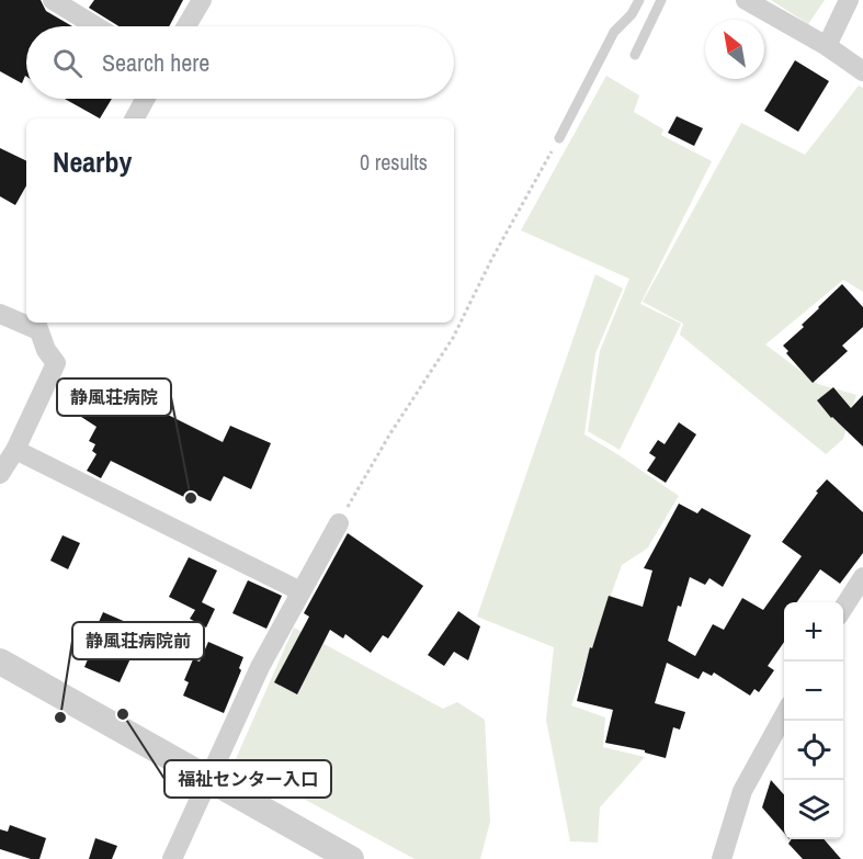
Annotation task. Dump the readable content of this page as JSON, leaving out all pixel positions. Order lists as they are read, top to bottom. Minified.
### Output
{"places":["静風荘病院","福祉センター入口","静風荘病院前"],"north":"top left","page":{"search":"Search here","heading":["Nearby","0 results"],"map_buttons":["+","−"]}}
